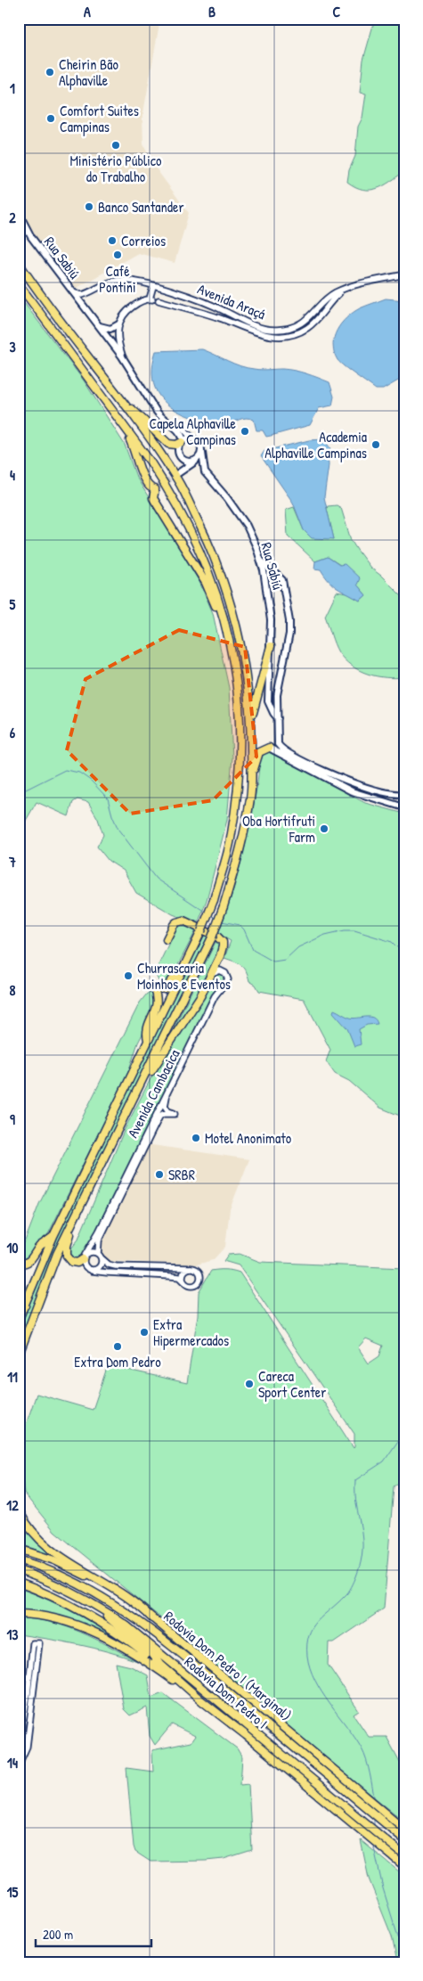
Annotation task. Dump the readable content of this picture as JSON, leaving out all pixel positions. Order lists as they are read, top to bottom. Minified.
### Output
{"streets":{"highway":["Rodovia Dom Pedro I (Marginal)","Rodovia Dom Pedro I"],"main road":["Rua Sabiú"],"street":["Avenida Araçá","Avenida Cambacica"]},"crossings":[["Rua Sabiú","Avenida Araçá"]],"places":["Cheirin Bão Alphaville","Comfort Suites Campinas","Ministério Público do Trabalho","Banco Santander","Correios","Café Pontini","Capela Alphaville Campinas","Academia Alphaville Campinas","Oba Hortifruti Farm","Churrascaria Moinhos e Eventos","Motel Anonimato","SRBR","Extra Hipermercados","Extra Dom Pedro","Careca Sport Center"],"scale_bar":"200 m","grid":{"columns":["A","B","C"],"rows":["1","2","3","4","5","6","7","8","9","10","11","12","13","14","15"]}}
